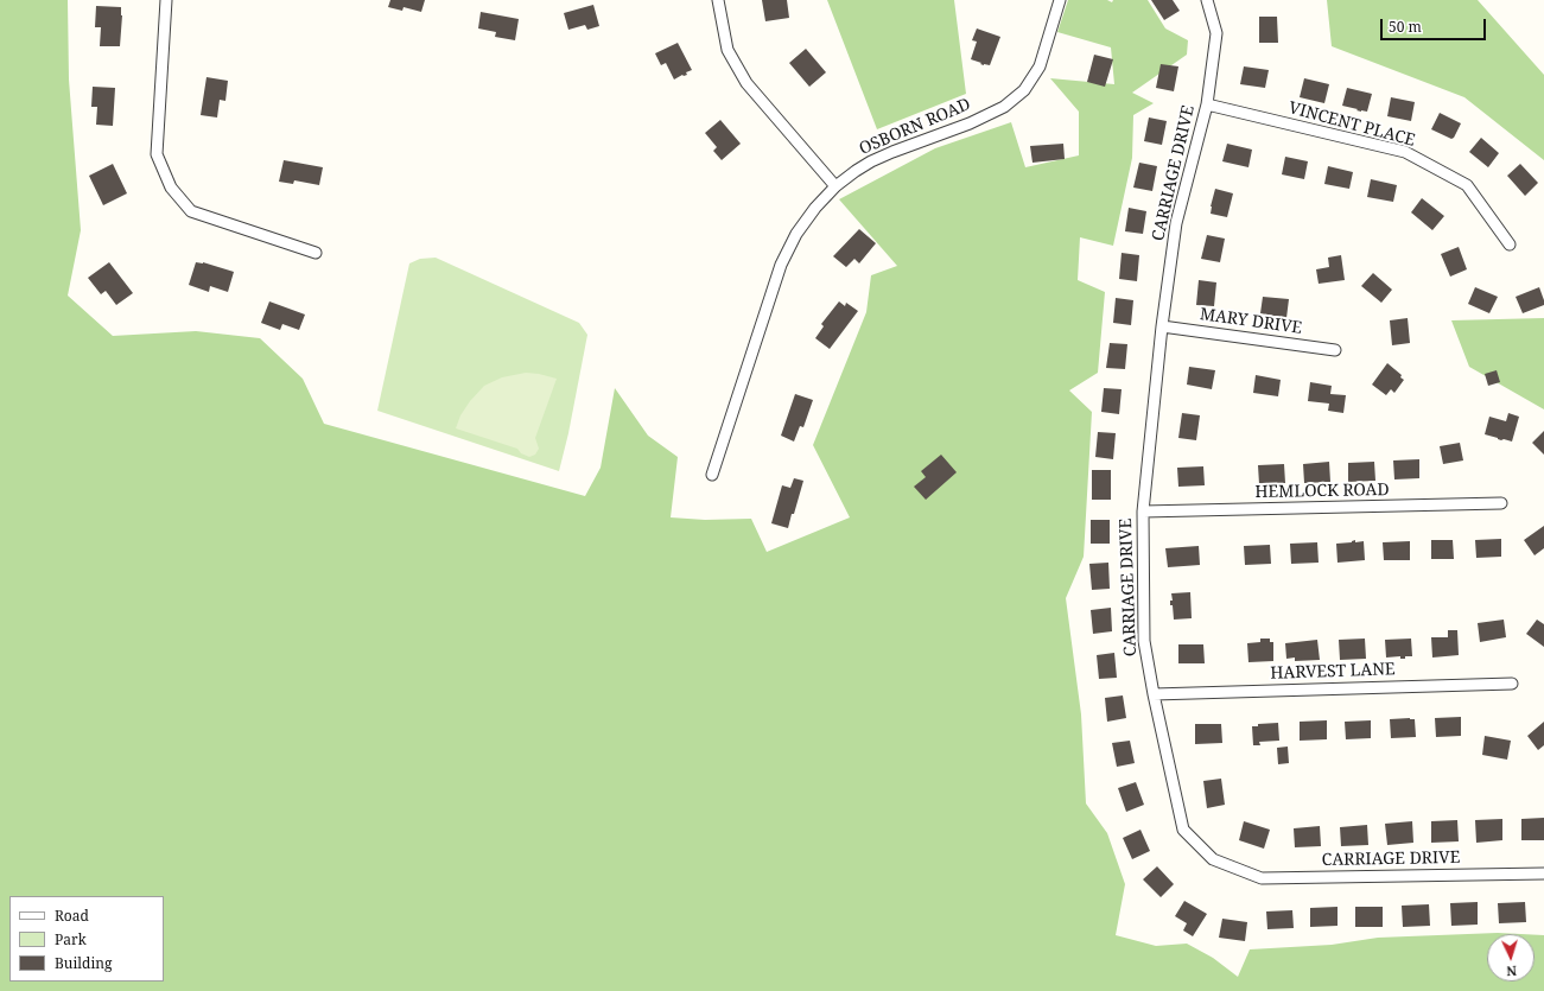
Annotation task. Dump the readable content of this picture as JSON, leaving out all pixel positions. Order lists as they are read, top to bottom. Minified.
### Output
{"streets":{"street":["VINCENT PLACE","OSBORN ROAD","CARRIAGE DRIVE","MARY DRIVE","HEMLOCK ROAD","HARVEST LANE"]},"crossings":[["VINCENT PLACE","CARRIAGE DRIVE"],["CARRIAGE DRIVE","MARY DRIVE"],["CARRIAGE DRIVE","HEMLOCK ROAD"],["CARRIAGE DRIVE","HARVEST LANE"]],"legend":["Road","Park","Building"],"scale_bar":"50 m","north":"bottom"}
